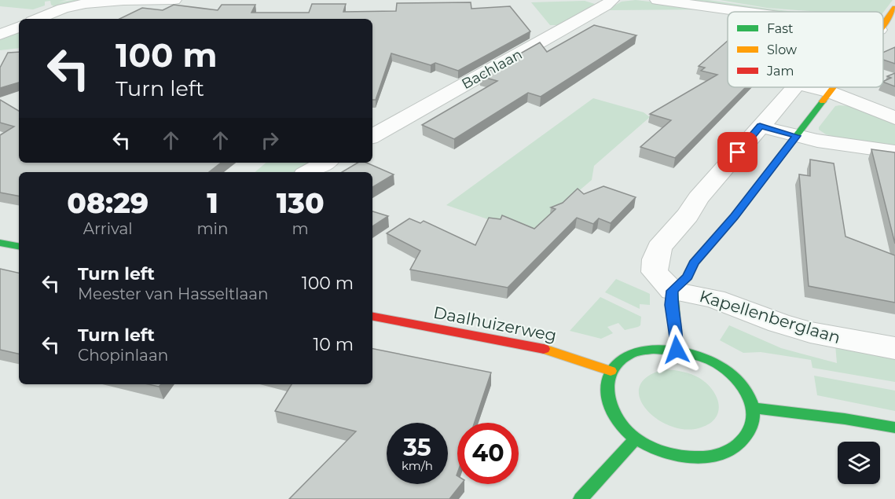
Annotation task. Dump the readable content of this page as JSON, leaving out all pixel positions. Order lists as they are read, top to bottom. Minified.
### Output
{"streets":{"street":["Bachlaan","Kapellenberglaan","Daalhuizerweg"]},"legend":["Fast","Slow","Jam"],"page":{"turn":["100 m","Turn left"],"eta":["08:29","Arrival","1","min","130","m"],"list":[{"name":"Turn left","note":"Meester van Hasseltlaan","value":"100 m"},{"name":"Turn left","note":"Chopinlaan","value":"10 m"}],"speed":"35 km/h","limit":"40"}}
